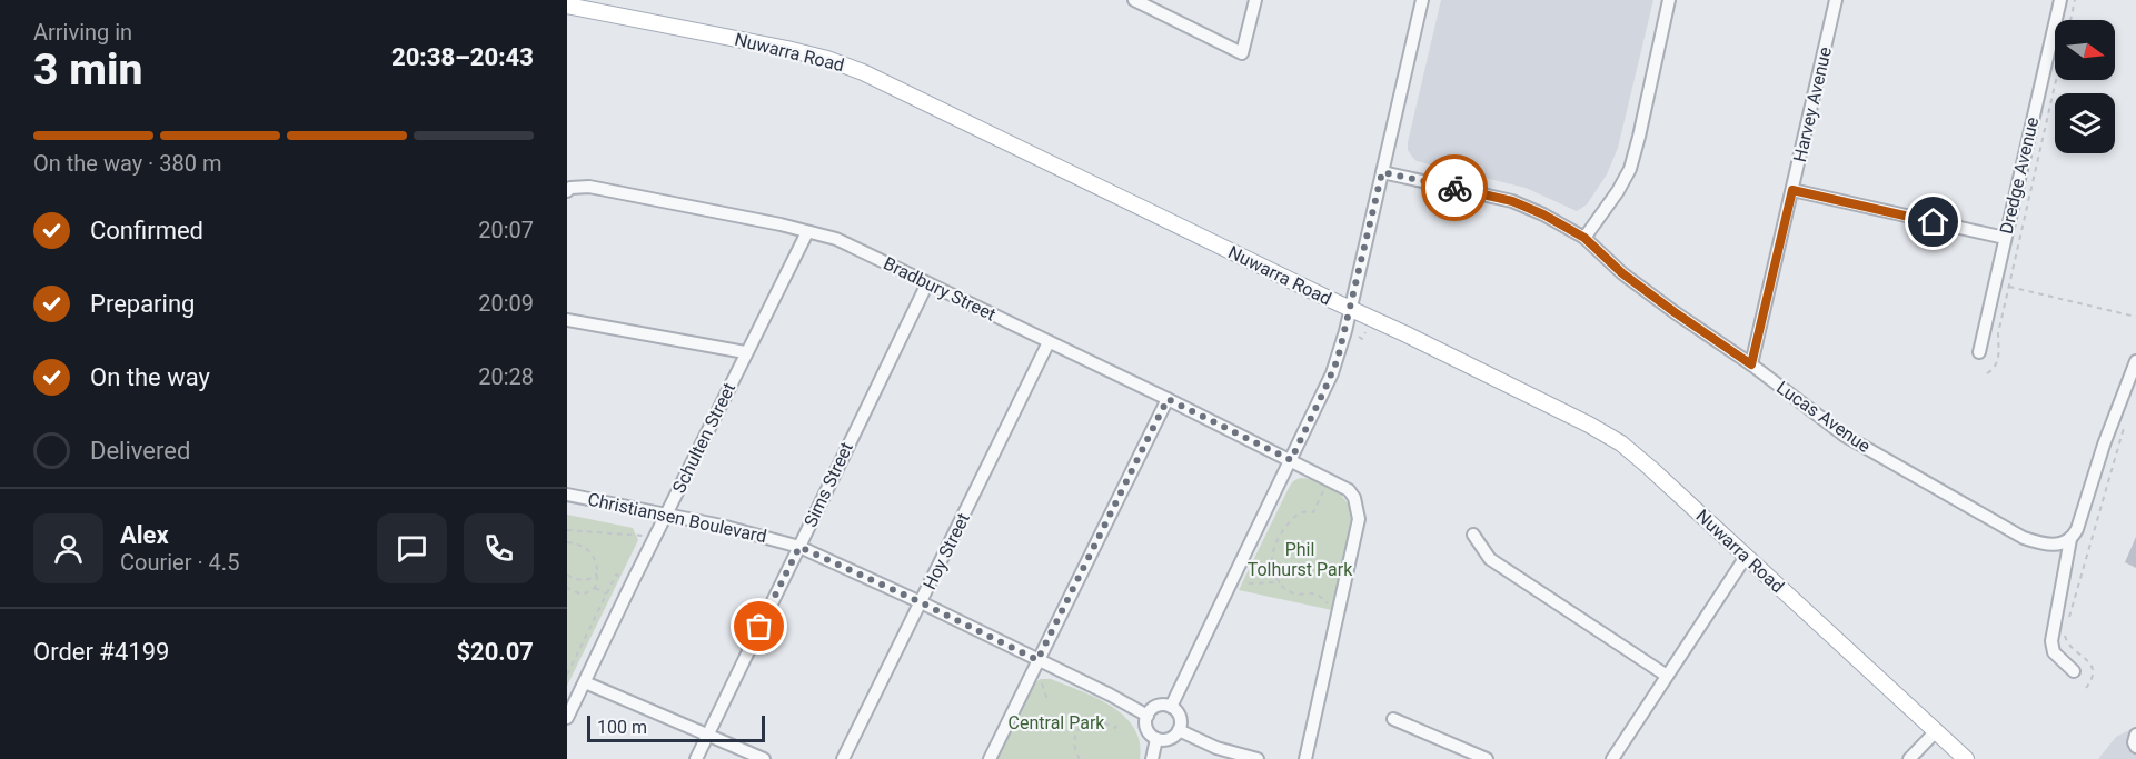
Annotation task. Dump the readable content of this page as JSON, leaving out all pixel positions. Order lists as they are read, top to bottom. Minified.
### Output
{"streets":{"main road":["Nuwarra Road"],"street":["Harvey Avenue","Dredge Avenue","Bradbury Street","Lucas Avenue","Schulten Street","Sims Street","Christiansen Boulevard","Hoy Street"]},"crossings":[["Harvey Avenue","Lucas Avenue"],["Bradbury Street","Schulten Street"],["Bradbury Street","Sims Street"],["Bradbury Street","Hoy Street"],["Schulten Street","Christiansen Boulevard"],["Sims Street","Christiansen Boulevard"],["Christiansen Boulevard","Hoy Street"]],"parks":["Phil Tolhurst Park","Central Park"],"scale_bar":"100 m","north":"right","page":{"heading":["3 min","Arriving in","20:38–20:43"],"panel":["Alex","Courier · 4.5","Order #4199","$20.07"],"bar":"On the way · 380 m","list":[["Confirmed","20:07"],["Preparing","20:09"],["On the way","20:28"],"Delivered"],"scale":"100 m"}}
